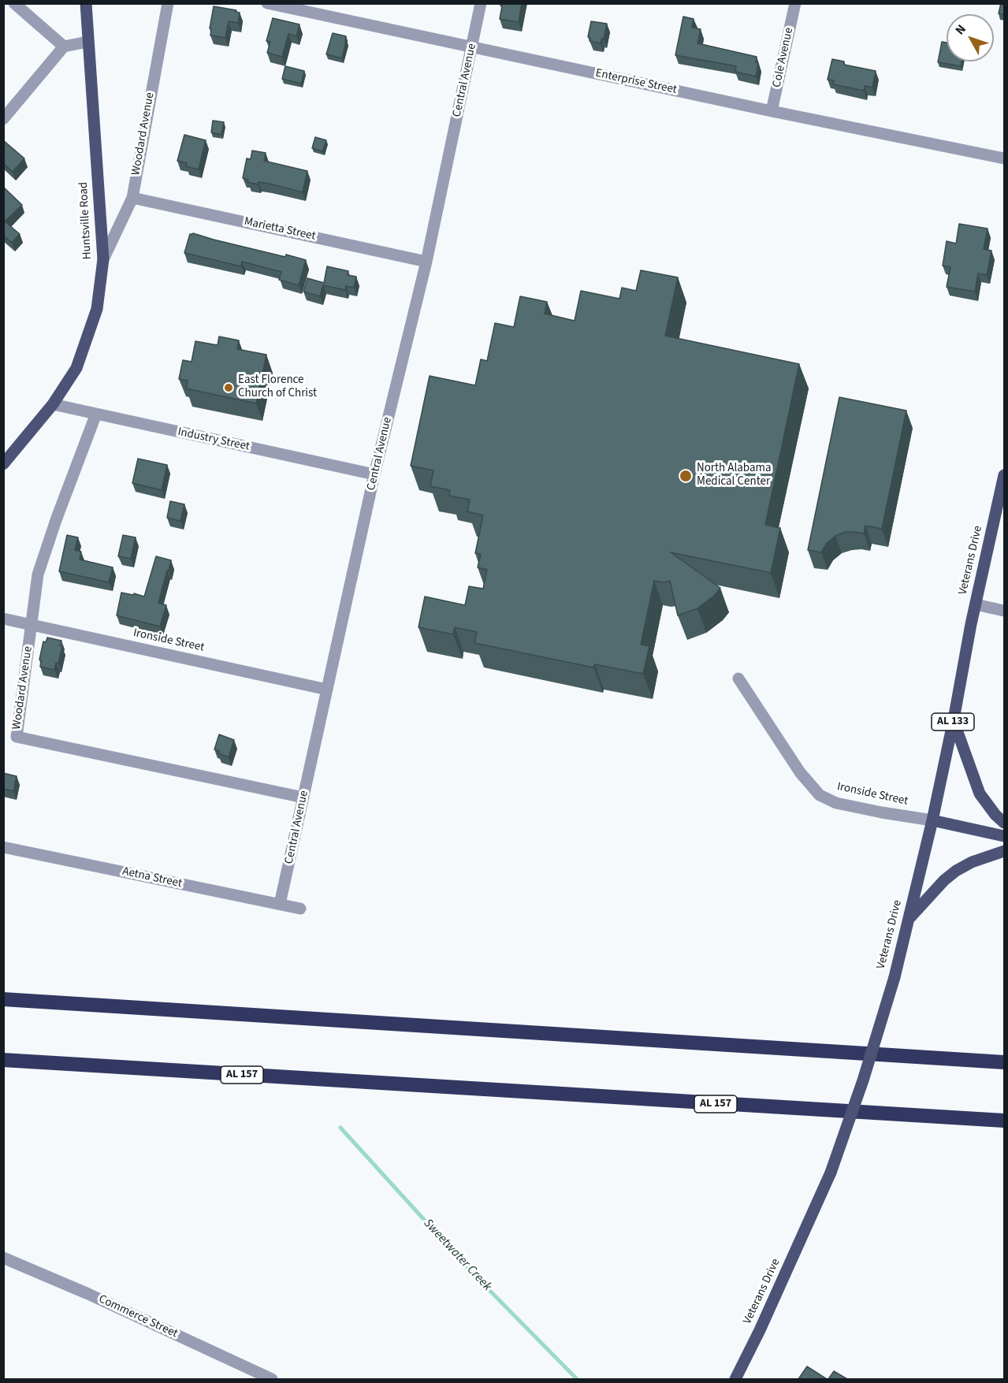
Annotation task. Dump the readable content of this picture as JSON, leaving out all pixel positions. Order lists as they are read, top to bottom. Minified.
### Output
{"streets":{"highway":["AL 157"],"main road":["Huntsville Road","Veterans Drive","Ironside Street","AL 133"],"street":["Cole Avenue","Central Avenue","Enterprise Street","Woodard Avenue","Marietta Street","Industry Street","Aetna Street","Commerce Street"]},"crossings":[["Cole Avenue","Enterprise Street"],["Central Avenue","Enterprise Street"],["Central Avenue","Woodard Avenue"],["Central Avenue","Marietta Street"],["Central Avenue","Industry Street"],["Central Avenue","Ironside Street"],["Central Avenue","Aetna Street"],["Woodard Avenue","Huntsville Road"],["Woodard Avenue","Marietta Street"],["Woodard Avenue","Industry Street"],["Woodard Avenue","Ironside Street"],["Huntsville Road","Industry Street"],["Veterans Drive","Ironside Street"]],"water":["Sweetwater Creek"],"places":["East Florence Church of Christ","North Alabama Medical Center"],"north":"top left"}
